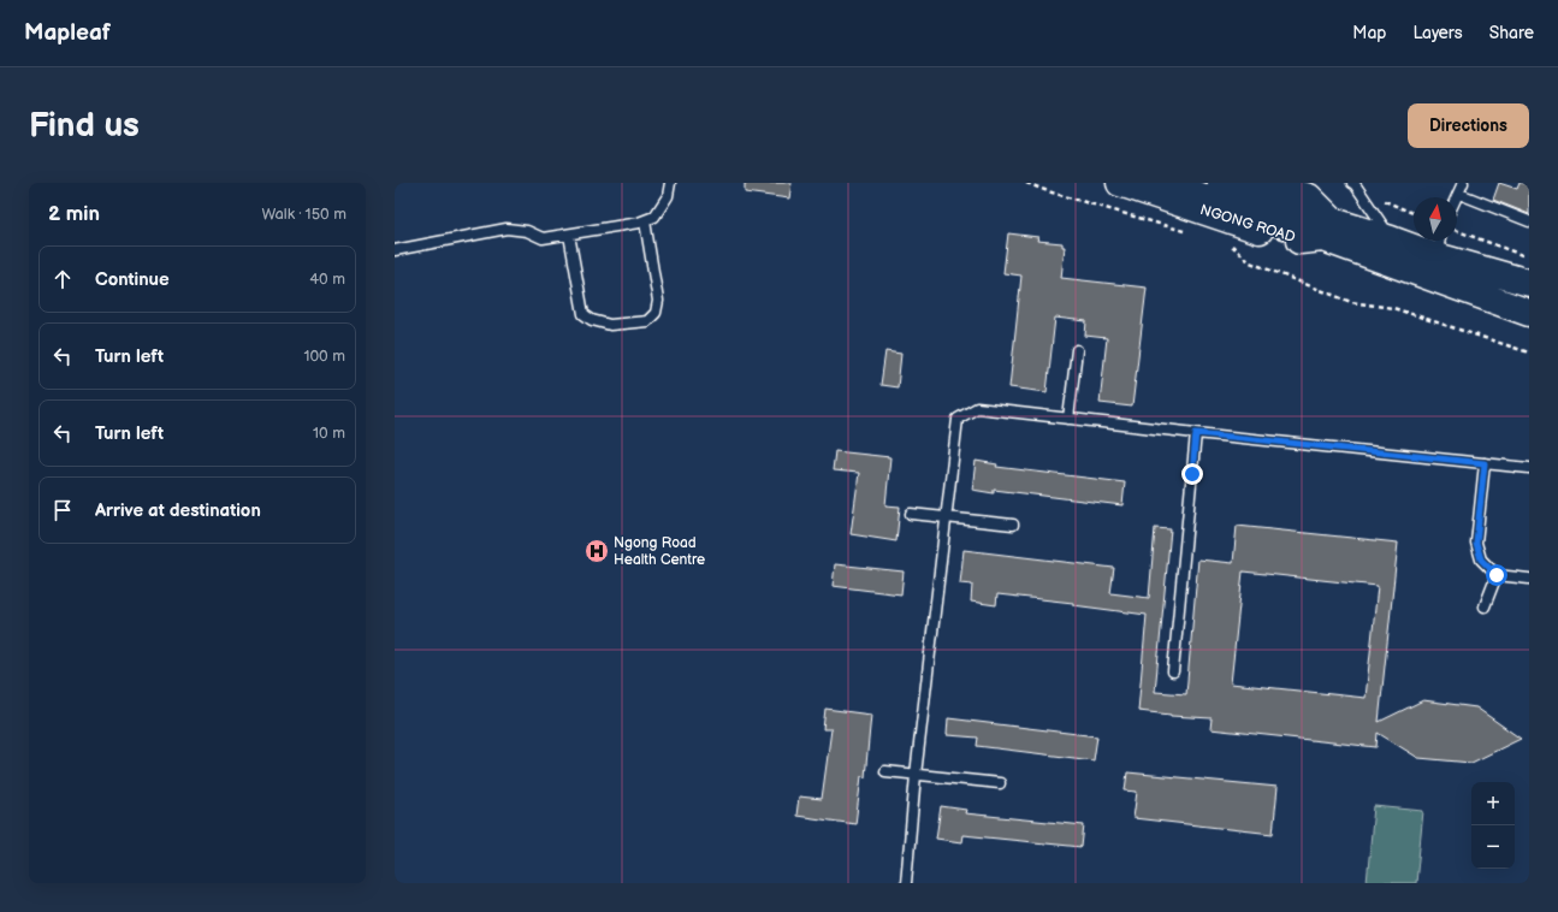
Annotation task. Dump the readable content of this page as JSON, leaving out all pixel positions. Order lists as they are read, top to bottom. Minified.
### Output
{"streets":{"main road":["NGONG ROAD"]},"places":{"hospital":["Ngong Road Health Centre"]},"north":"top","page":{"header":"Mapleaf","nav":["Map","Layers","Share"],"buttons":"Directions","title":"Find us","heading":["2 min","Walk · 150 m"],"list":[["Continue","40 m"],["Turn left","100 m"],["Turn left","10 m"],"Arrive at destination"],"map_buttons":["+","−"]}}
